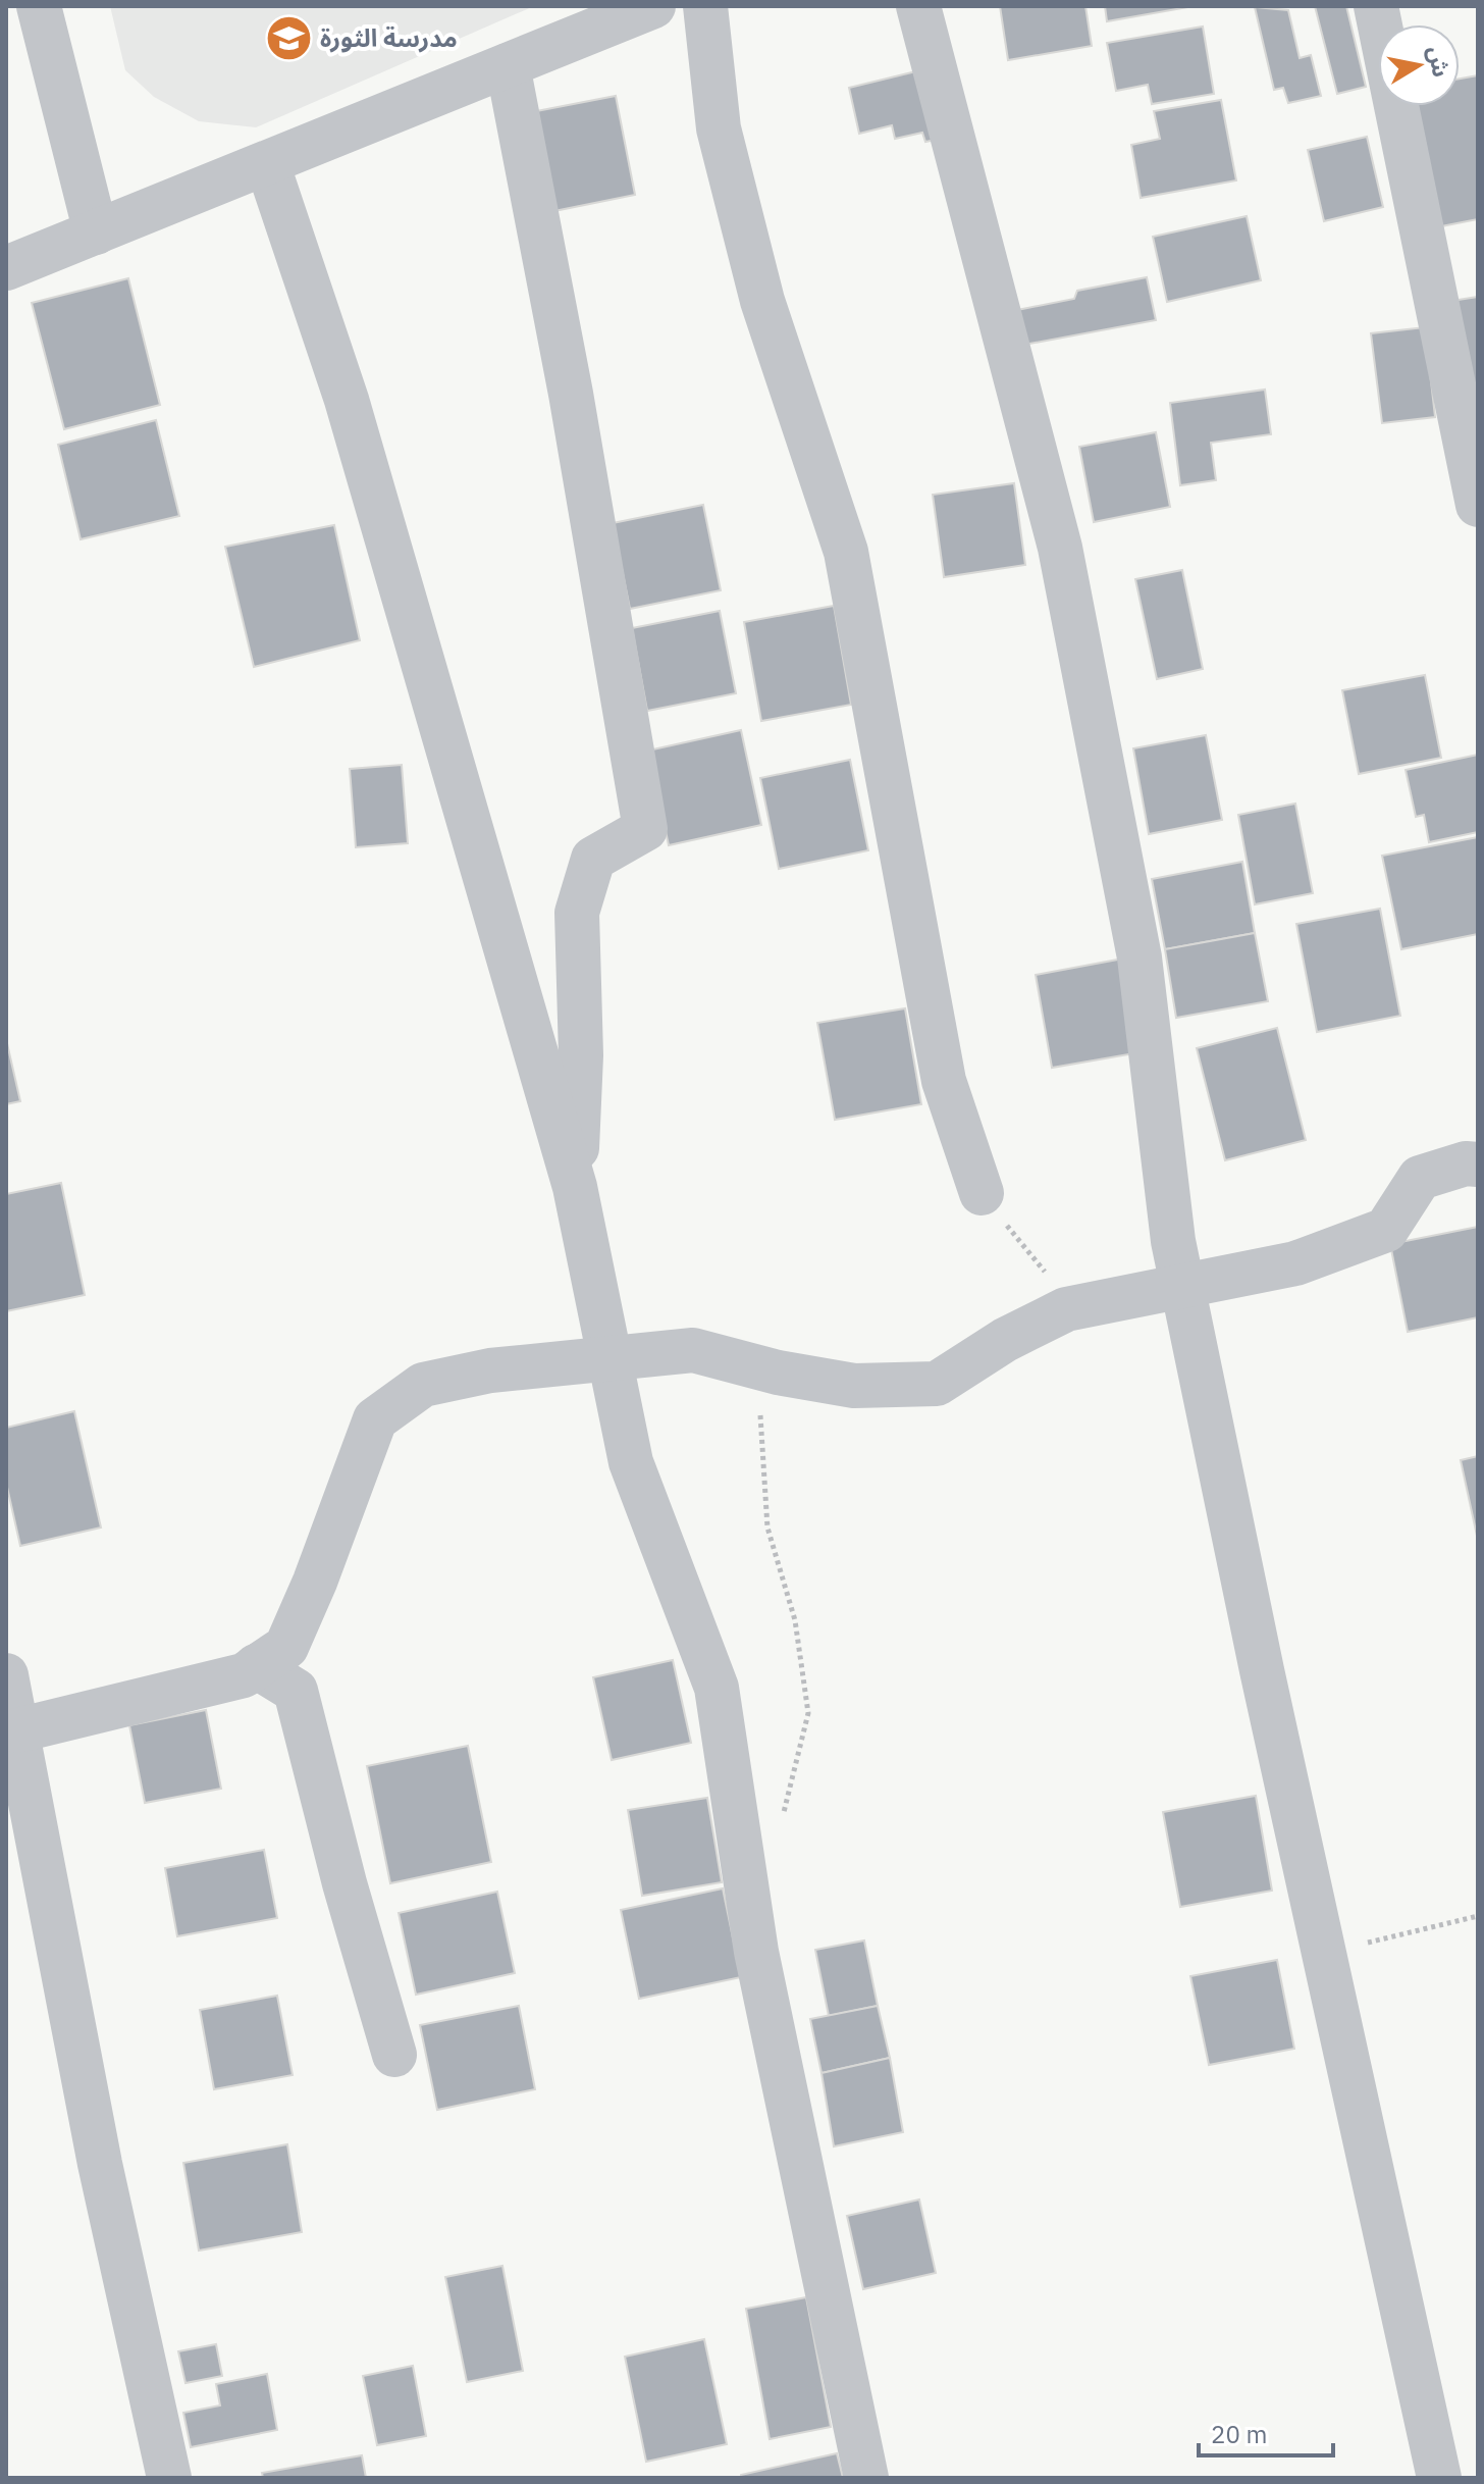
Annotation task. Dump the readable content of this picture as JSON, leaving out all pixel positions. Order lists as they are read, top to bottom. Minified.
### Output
{"places":{"school or university":["مدرسة الثورة"]},"scale_bar":"20 m","north":"right"}
